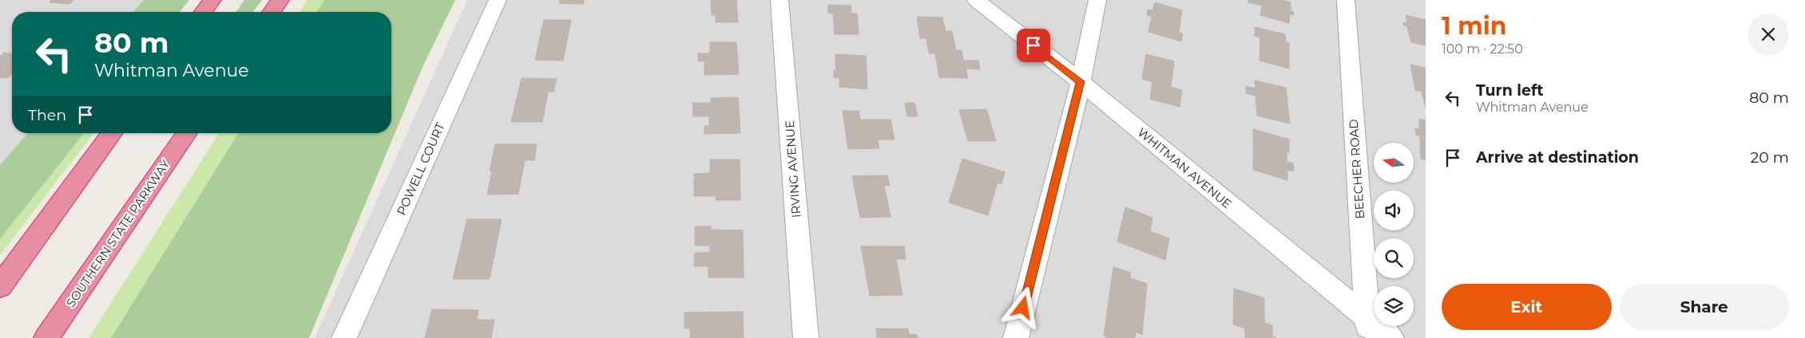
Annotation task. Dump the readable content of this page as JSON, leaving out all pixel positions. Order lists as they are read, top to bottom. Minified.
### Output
{"streets":{"highway":["SOUTHERN STATE PARKWAY"],"street":["WHITMAN AVENUE","POWELL COURT","IRVING AVENUE","BEECHER ROAD"]},"crossings":[["WHITMAN AVENUE","BEECHER ROAD"]],"north":"left","page":{"heading":["1 min","100 m · 22:50"],"turn":["80 m","Whitman Avenue"],"list":[{"name":"Turn left","note":"Whitman Avenue","value":"80 m"},{"name":"Arrive at destination","value":"20 m"}],"then":"Then","buttons":["Exit","Share"]}}
